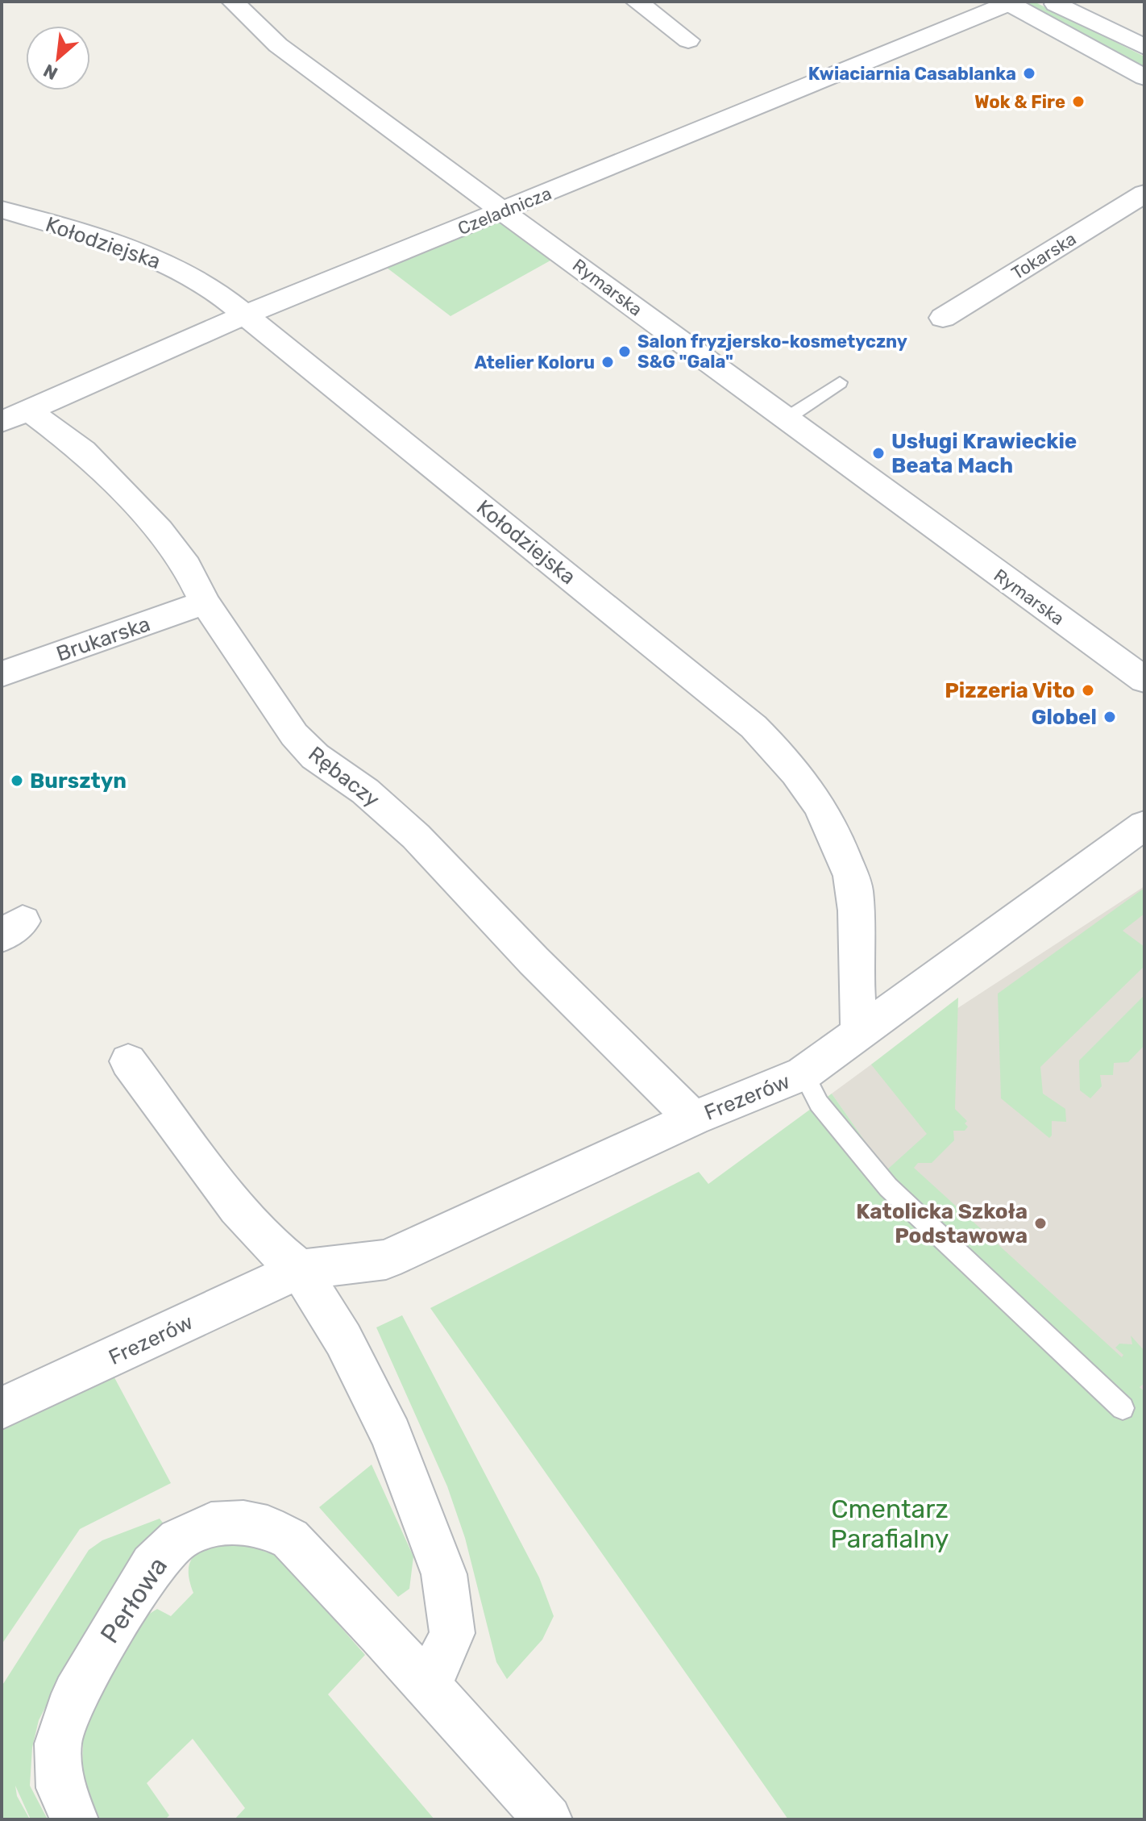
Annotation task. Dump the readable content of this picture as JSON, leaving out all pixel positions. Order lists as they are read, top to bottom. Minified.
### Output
{"streets":{"street":["Czeladnicza","Kołodziejska","Tokarska","Rymarska","Brukarska","Rębaczy","Frezerów","Perłowa"]},"crossings":[["Czeladnicza","Kołodziejska"],["Czeladnicza","Rymarska"],["Czeladnicza","Rębaczy"],["Kołodziejska","Frezerów"],["Brukarska","Rębaczy"],["Rębaczy","Frezerów"]],"parks":["Cmentarz Parafialny"],"places":["Kwiaciarnia Casablanka","Wok & Fire","Salon fryzjersko-kosmetyczny S&G \"Gala\"","Atelier Koloru","Usługi Krawieckie Beata Mach","Pizzeria Vito","Globel","Bursztyn","Katolicka Szkoła Podstawowa"],"north":"bottom left"}
